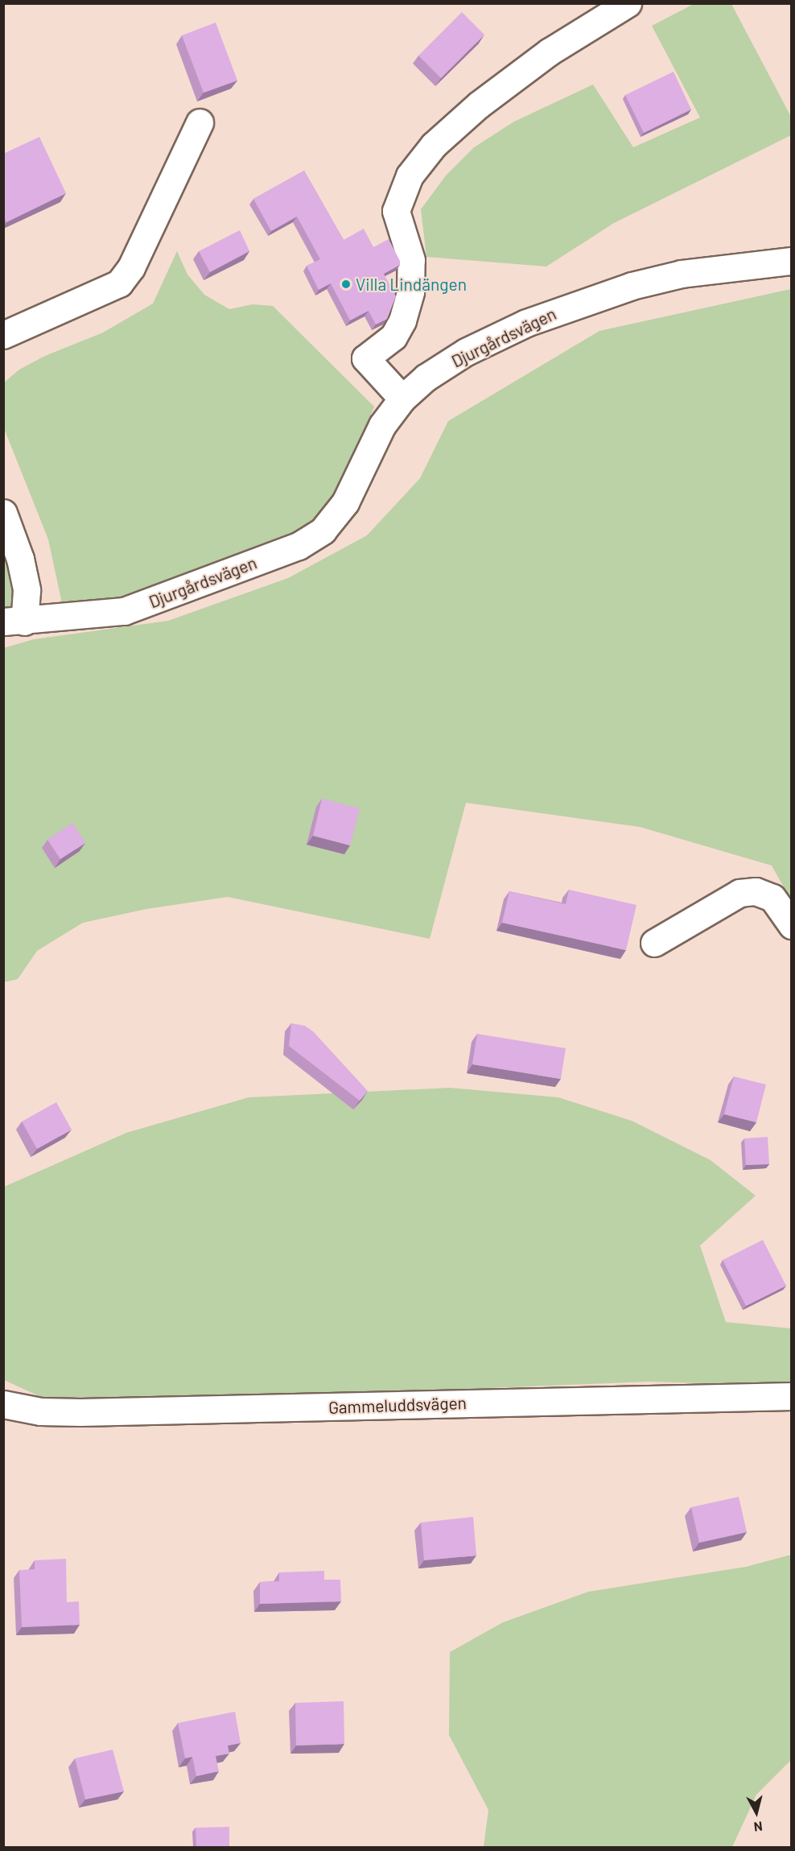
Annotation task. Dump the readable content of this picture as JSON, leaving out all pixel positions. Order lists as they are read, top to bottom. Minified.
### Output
{"streets":{"street":["Djurgårdsvägen","Gammeluddsvägen"]},"places":["Villa Lindängen"],"north":"bottom"}
